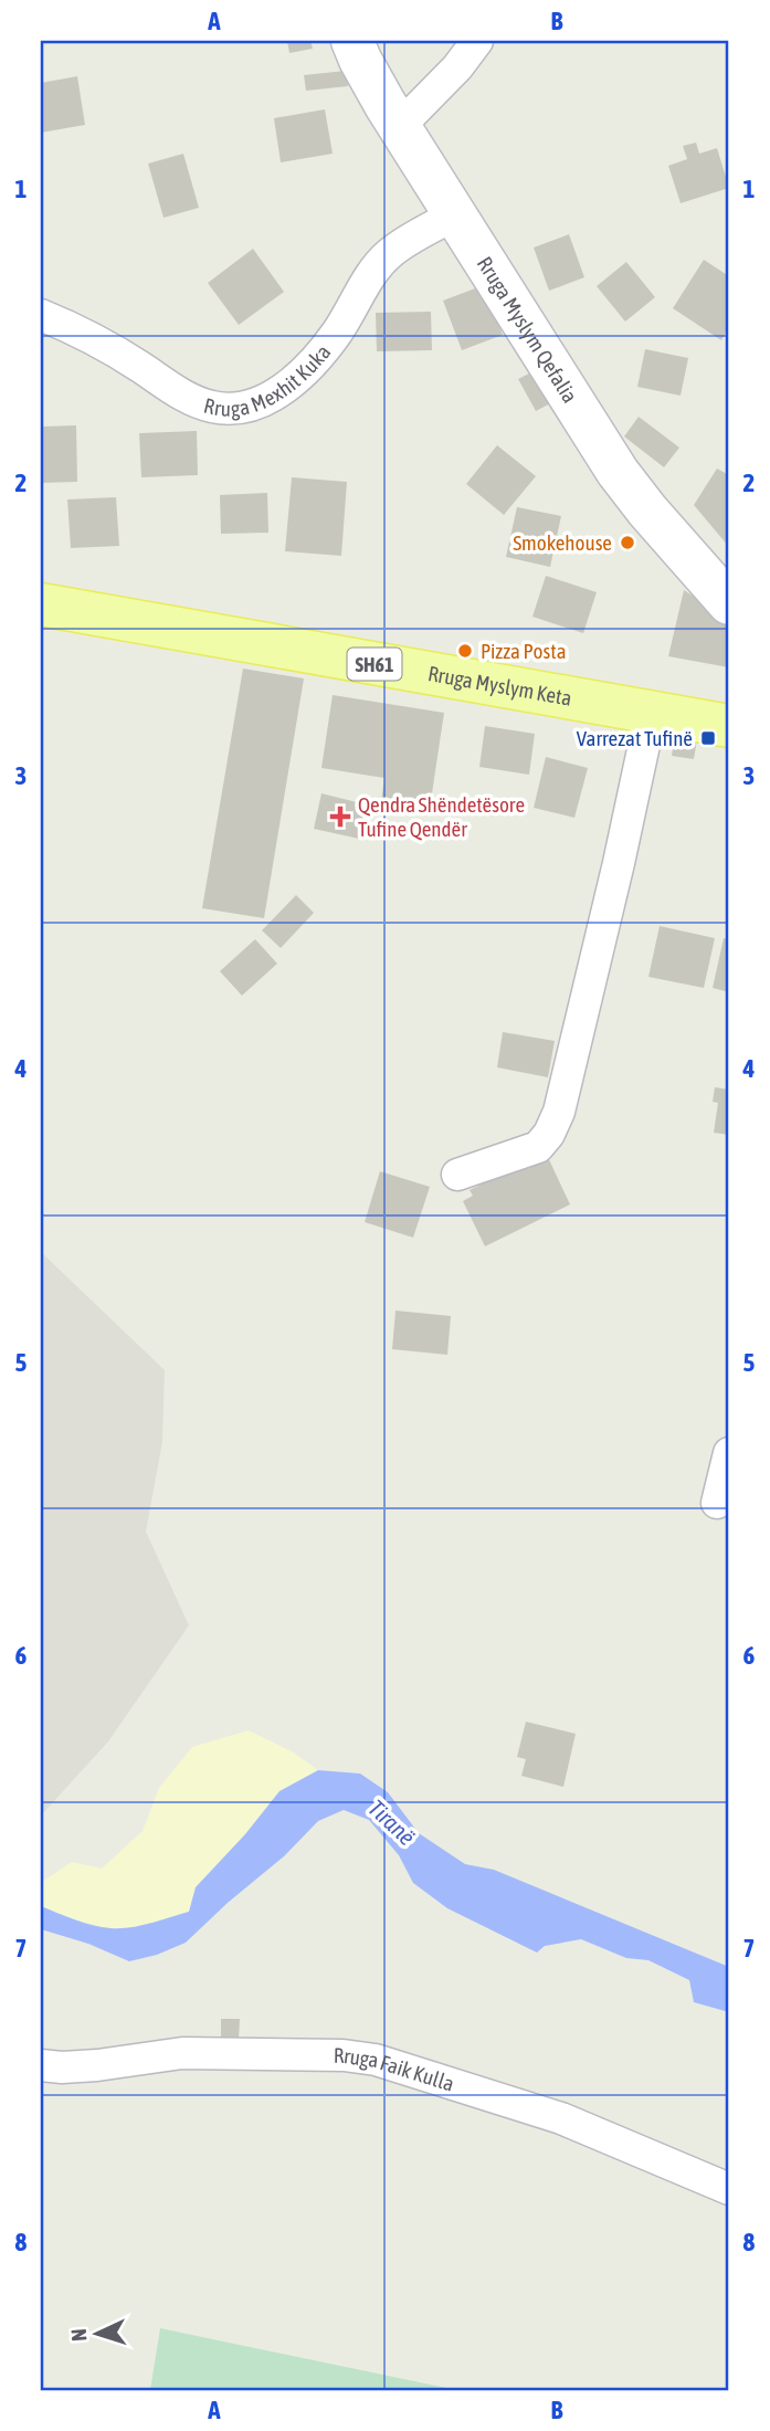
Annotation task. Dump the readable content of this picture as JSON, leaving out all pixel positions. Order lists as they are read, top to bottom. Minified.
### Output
{"streets":{"main road":["SH61","Rruga Myslym Keta"],"street":["Rruga Myslym Qefalia","Rruga Mexhit Kuka","Rruga Faik Kulla"]},"crossings":[["Rruga Myslym Qefalia","Rruga Mexhit Kuka"]],"water":["Tiranë"],"places":{"other":["Smokehouse","Pizza Posta"],"transit":["Varrezat Tufinë"],"health":["Qendra Shëndetësore Tufine Qendër"]},"north":"left","grid":{"columns":["A","B"],"rows":["1","2","3","4","5","6","7","8"]}}
